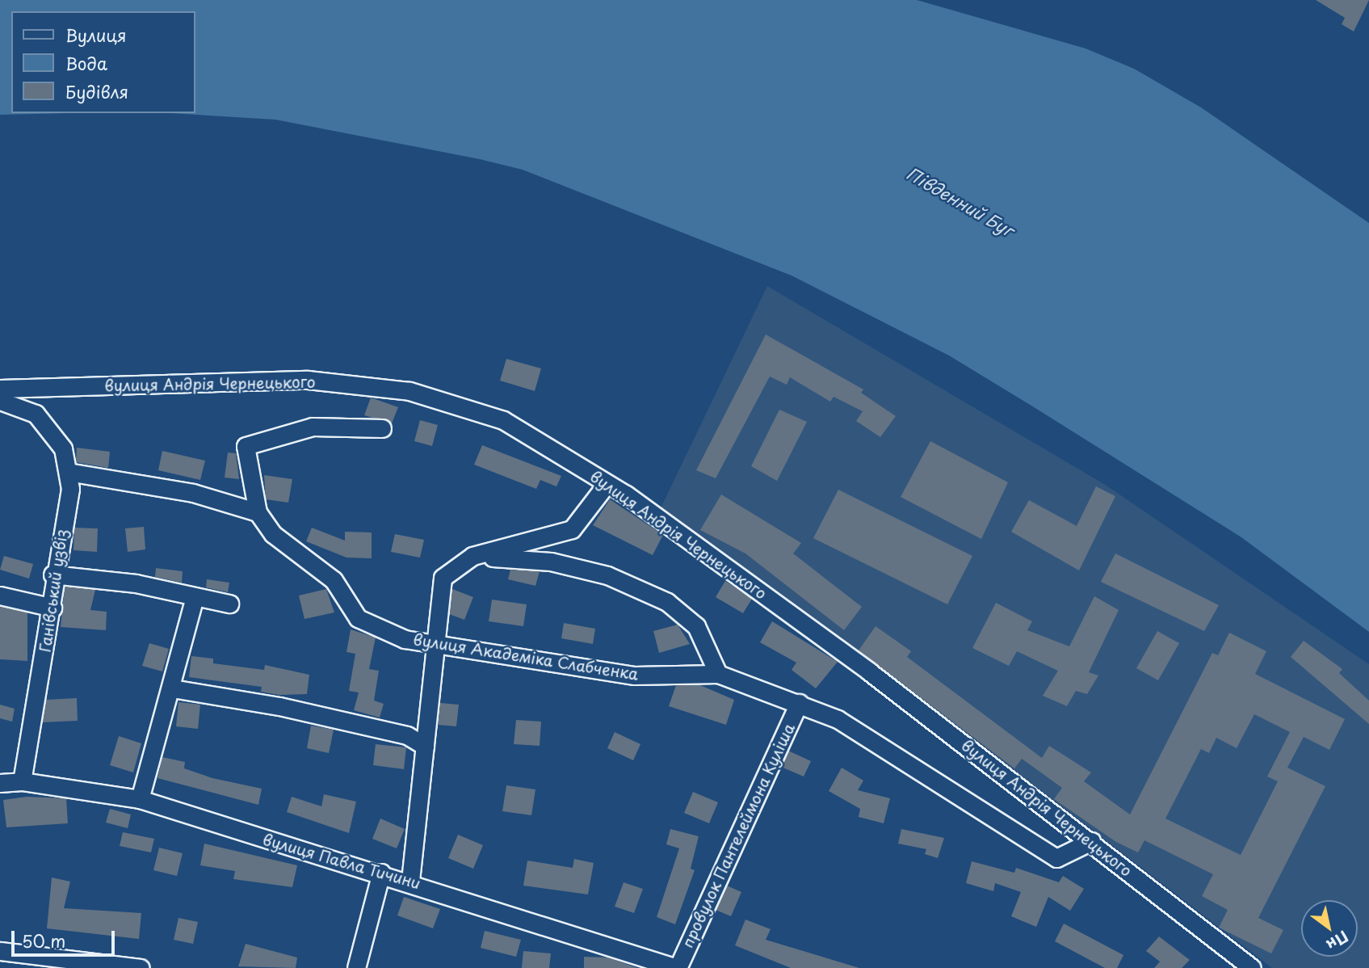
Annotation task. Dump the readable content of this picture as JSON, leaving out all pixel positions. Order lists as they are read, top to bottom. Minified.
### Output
{"streets":{"street":["вулиця Андрія Чернецького","Ганівський узвіз","вулиця Академіка Слабченка","провулок Пантелеймона Куліша","вулиця Павла Тичини"]},"crossings":[["вулиця Андрія Чернецького","вулиця Академіка Слабченка"],["Ганівський узвіз","вулиця Павла Тичини"],["вулиця Академіка Слабченка","провулок Пантелеймона Куліша"],["провулок Пантелеймона Куліша","вулиця Павла Тичини"]],"water":["Південний Буг"],"legend":["Вулиця","Вода","Будівля"],"scale_bar":"50 m","north":"bottom right"}
